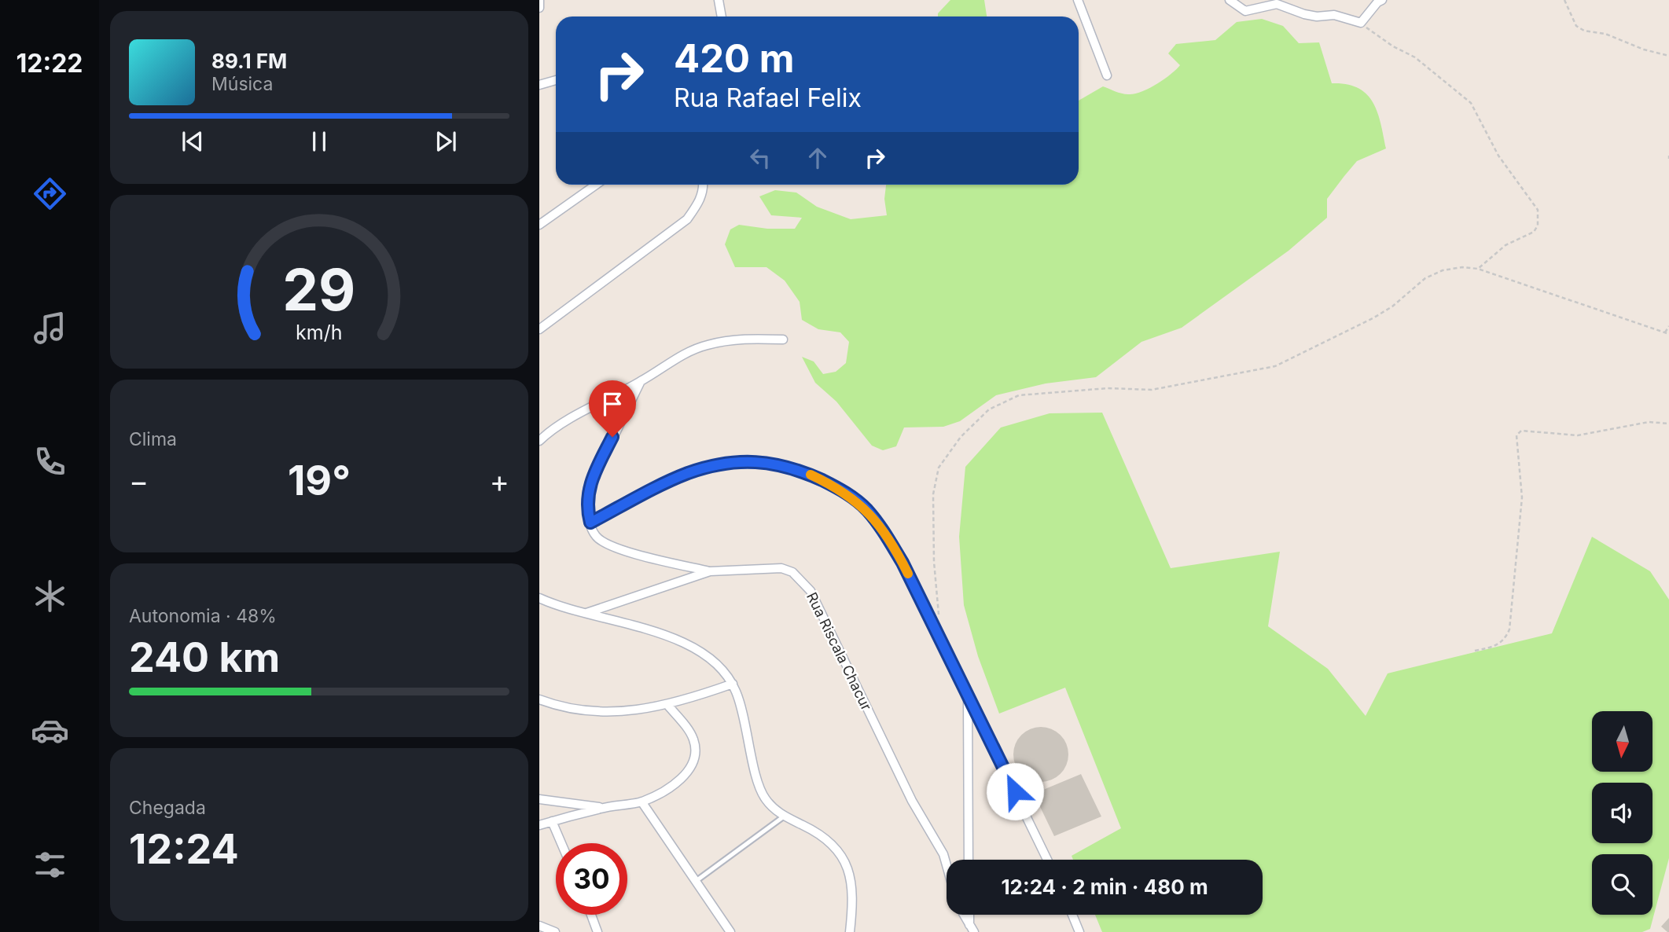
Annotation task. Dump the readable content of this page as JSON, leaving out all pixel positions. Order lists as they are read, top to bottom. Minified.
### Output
{"streets":{"street":["Rua Riscala Chacur"]},"north":"bottom","page":{"tabs":"12:22","turn":["420 m","Rua Rafael Felix"],"song":["89.1 FM","Música"],"tile":["Clima",["Autonomia · 48%","240 km"],["Chegada","12:24"]],"heat":["−","19°","+"],"limit":"30","trip":"12:24 · 2 min · 480 m","gauge":["29","km/h"]}}
